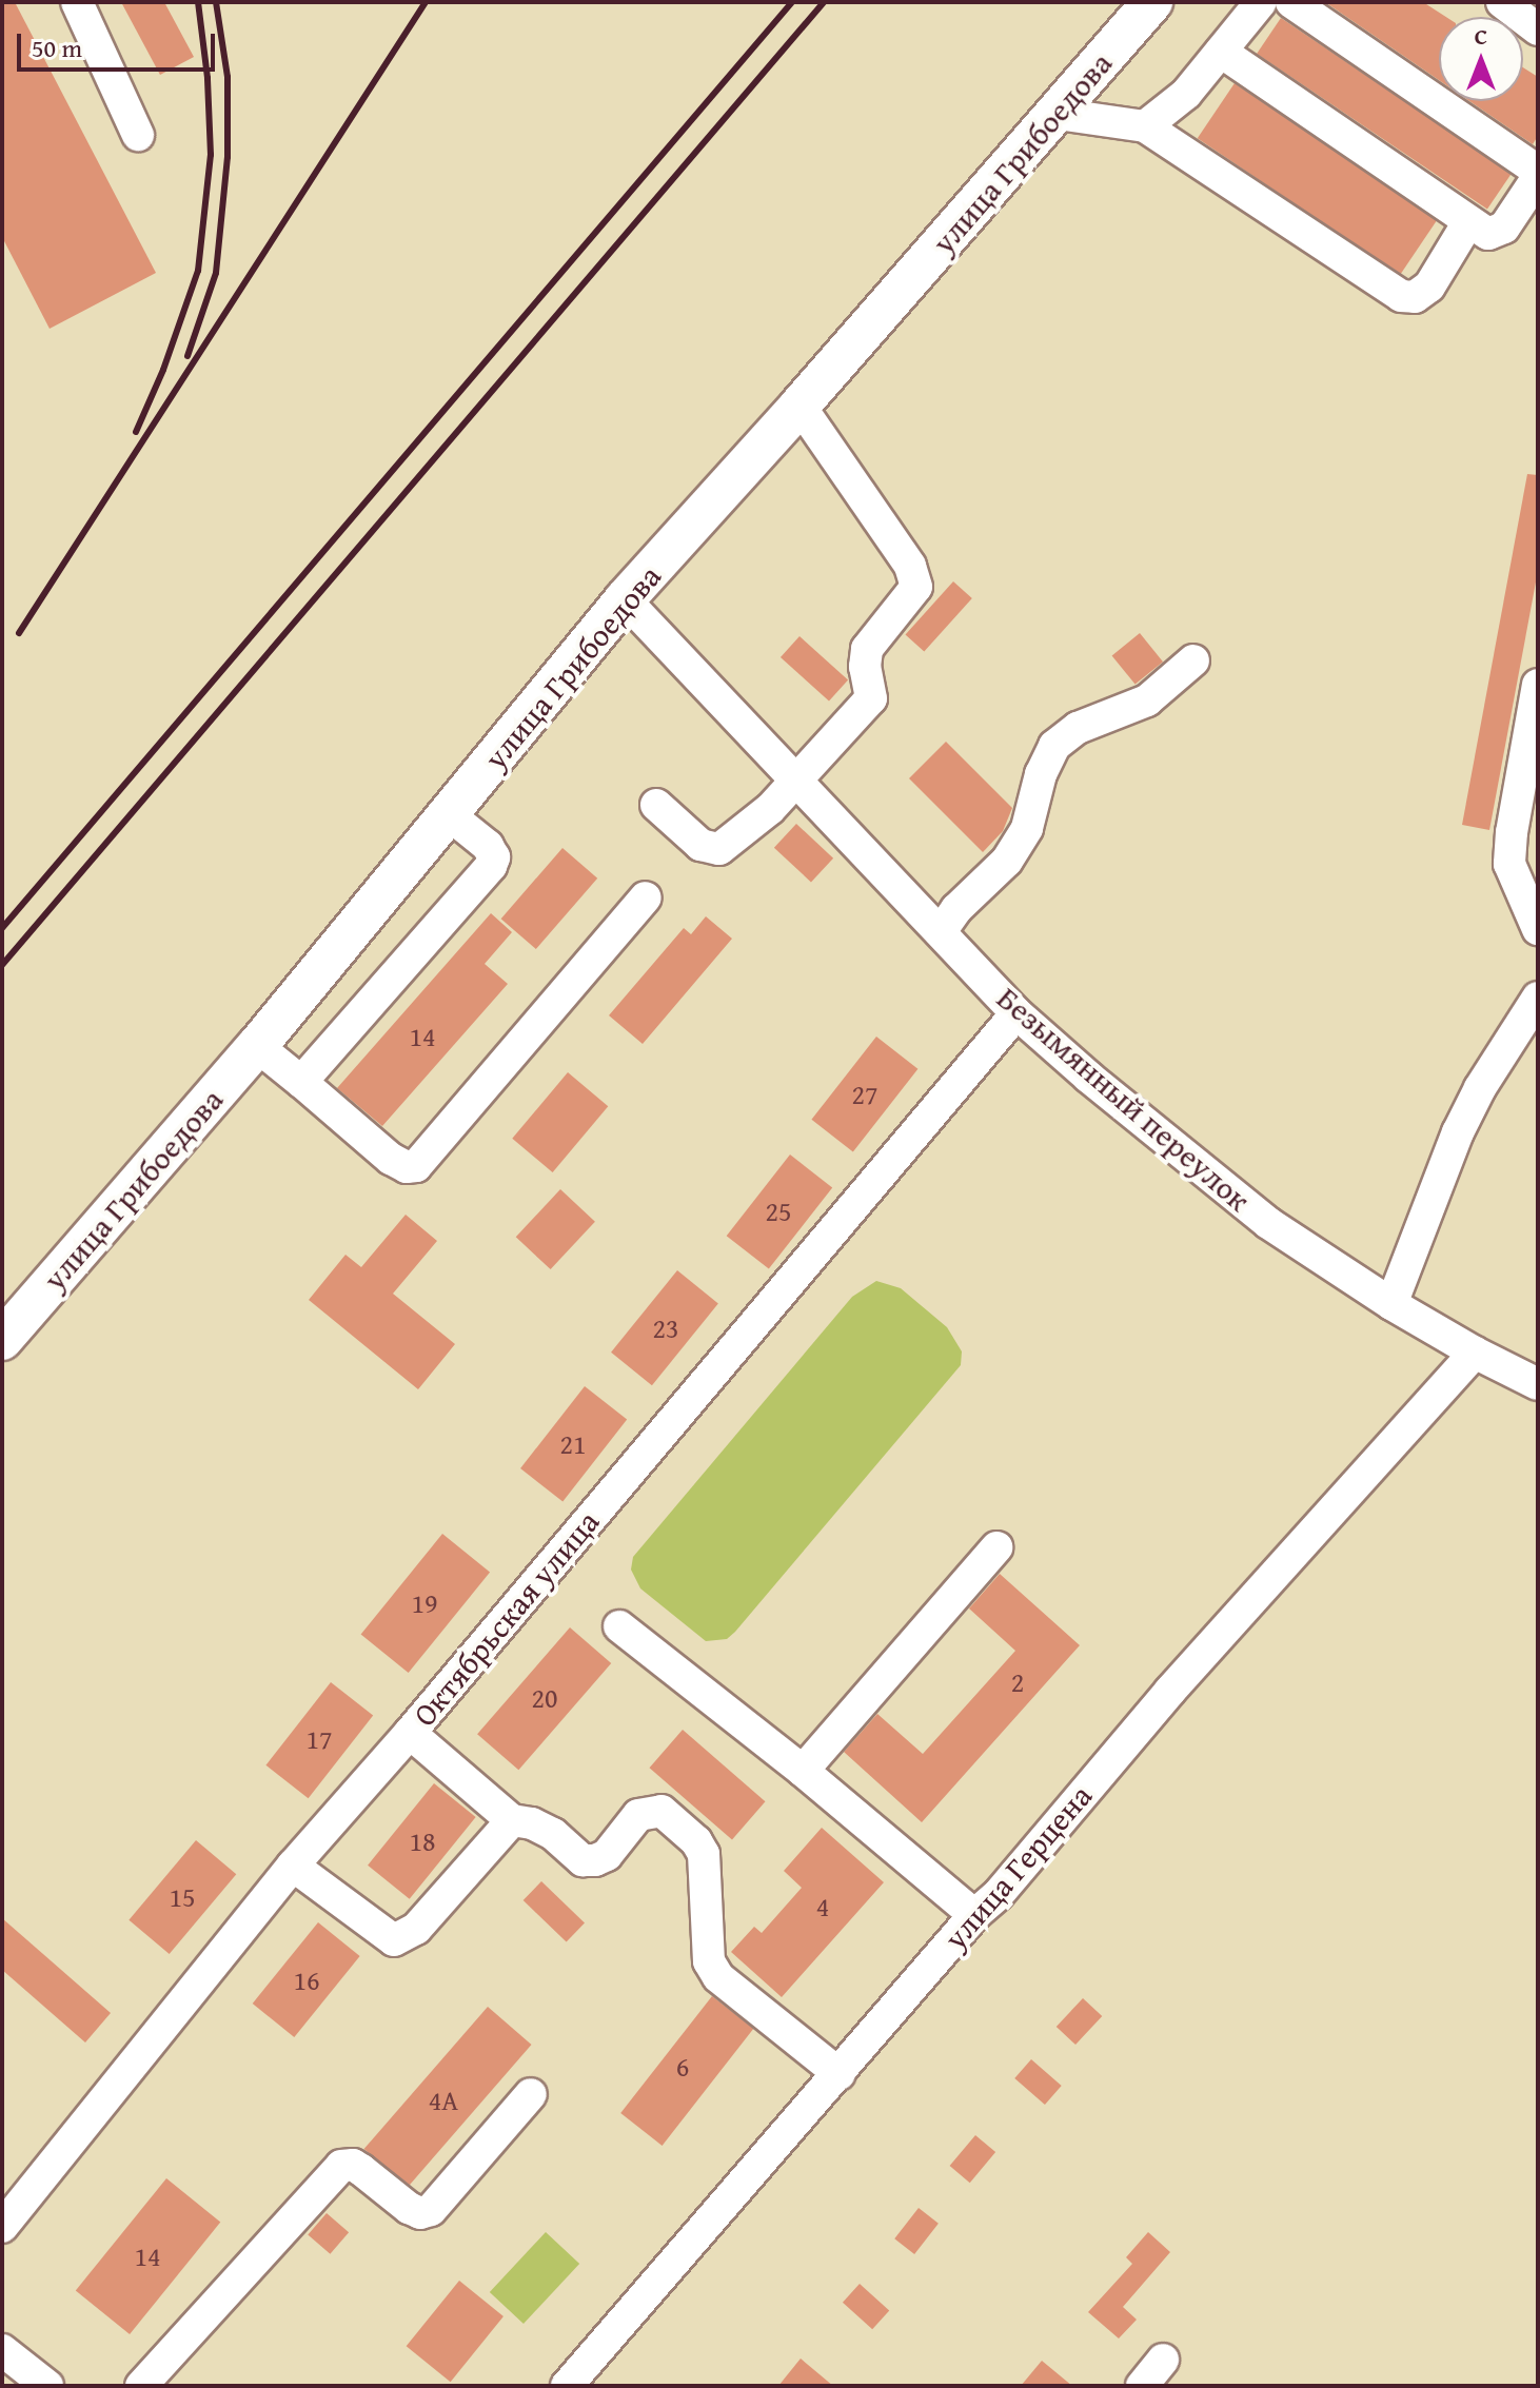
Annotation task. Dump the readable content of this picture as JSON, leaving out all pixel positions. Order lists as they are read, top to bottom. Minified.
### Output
{"streets":{"main road":["улица Грибоедова"],"street":["Безымянный переулок","Октябрьская улица","улица Герцена"]},"crossings":[["улица Грибоедова","Безымянный переулок"],["Безымянный переулок","Октябрьская улица"],["Безымянный переулок","улица Герцена"]],"house_numbers":["14","27","25","23","21","19","2","20","17","18","15","4","16","6","4А","14"],"scale_bar":"50 m","north":"top"}
